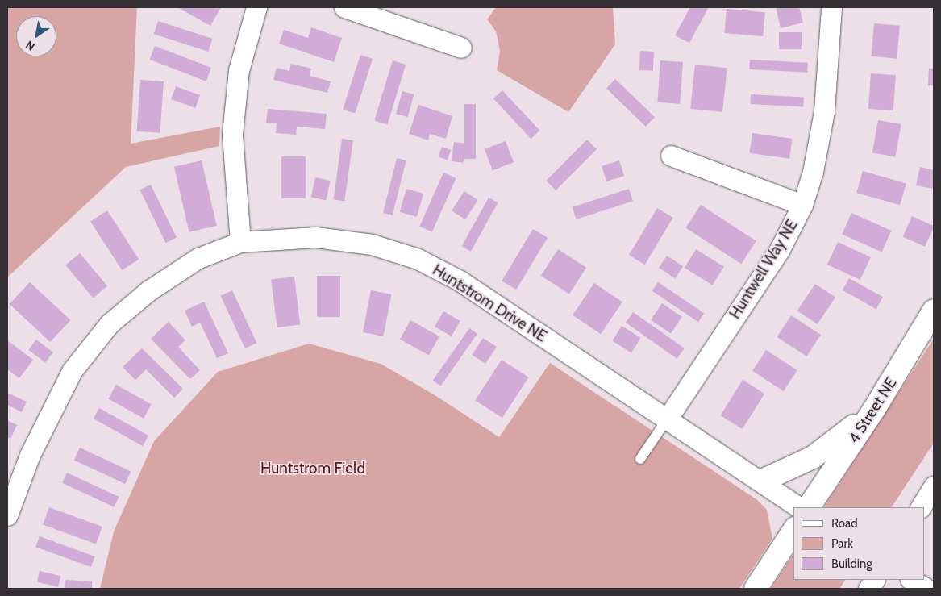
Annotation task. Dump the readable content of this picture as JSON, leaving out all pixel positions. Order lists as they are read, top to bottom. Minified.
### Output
{"streets":{"main road":["4 Street NE"],"street":["Huntwell Way NE","Huntstrom Drive NE"]},"crossings":[["Huntwell Way NE","Huntstrom Drive NE"]],"parks":["Huntstrom Field"],"legend":["Road","Park","Building"],"north":"bottom left"}
